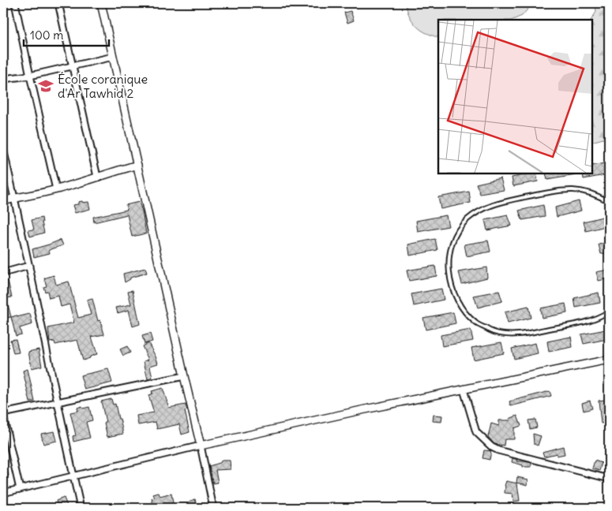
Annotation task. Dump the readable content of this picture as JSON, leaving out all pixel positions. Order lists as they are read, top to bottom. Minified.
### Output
{"places":{"school or university":["École coranique d'Ar Tawhid 2"]},"scale_bar":"100 m"}
